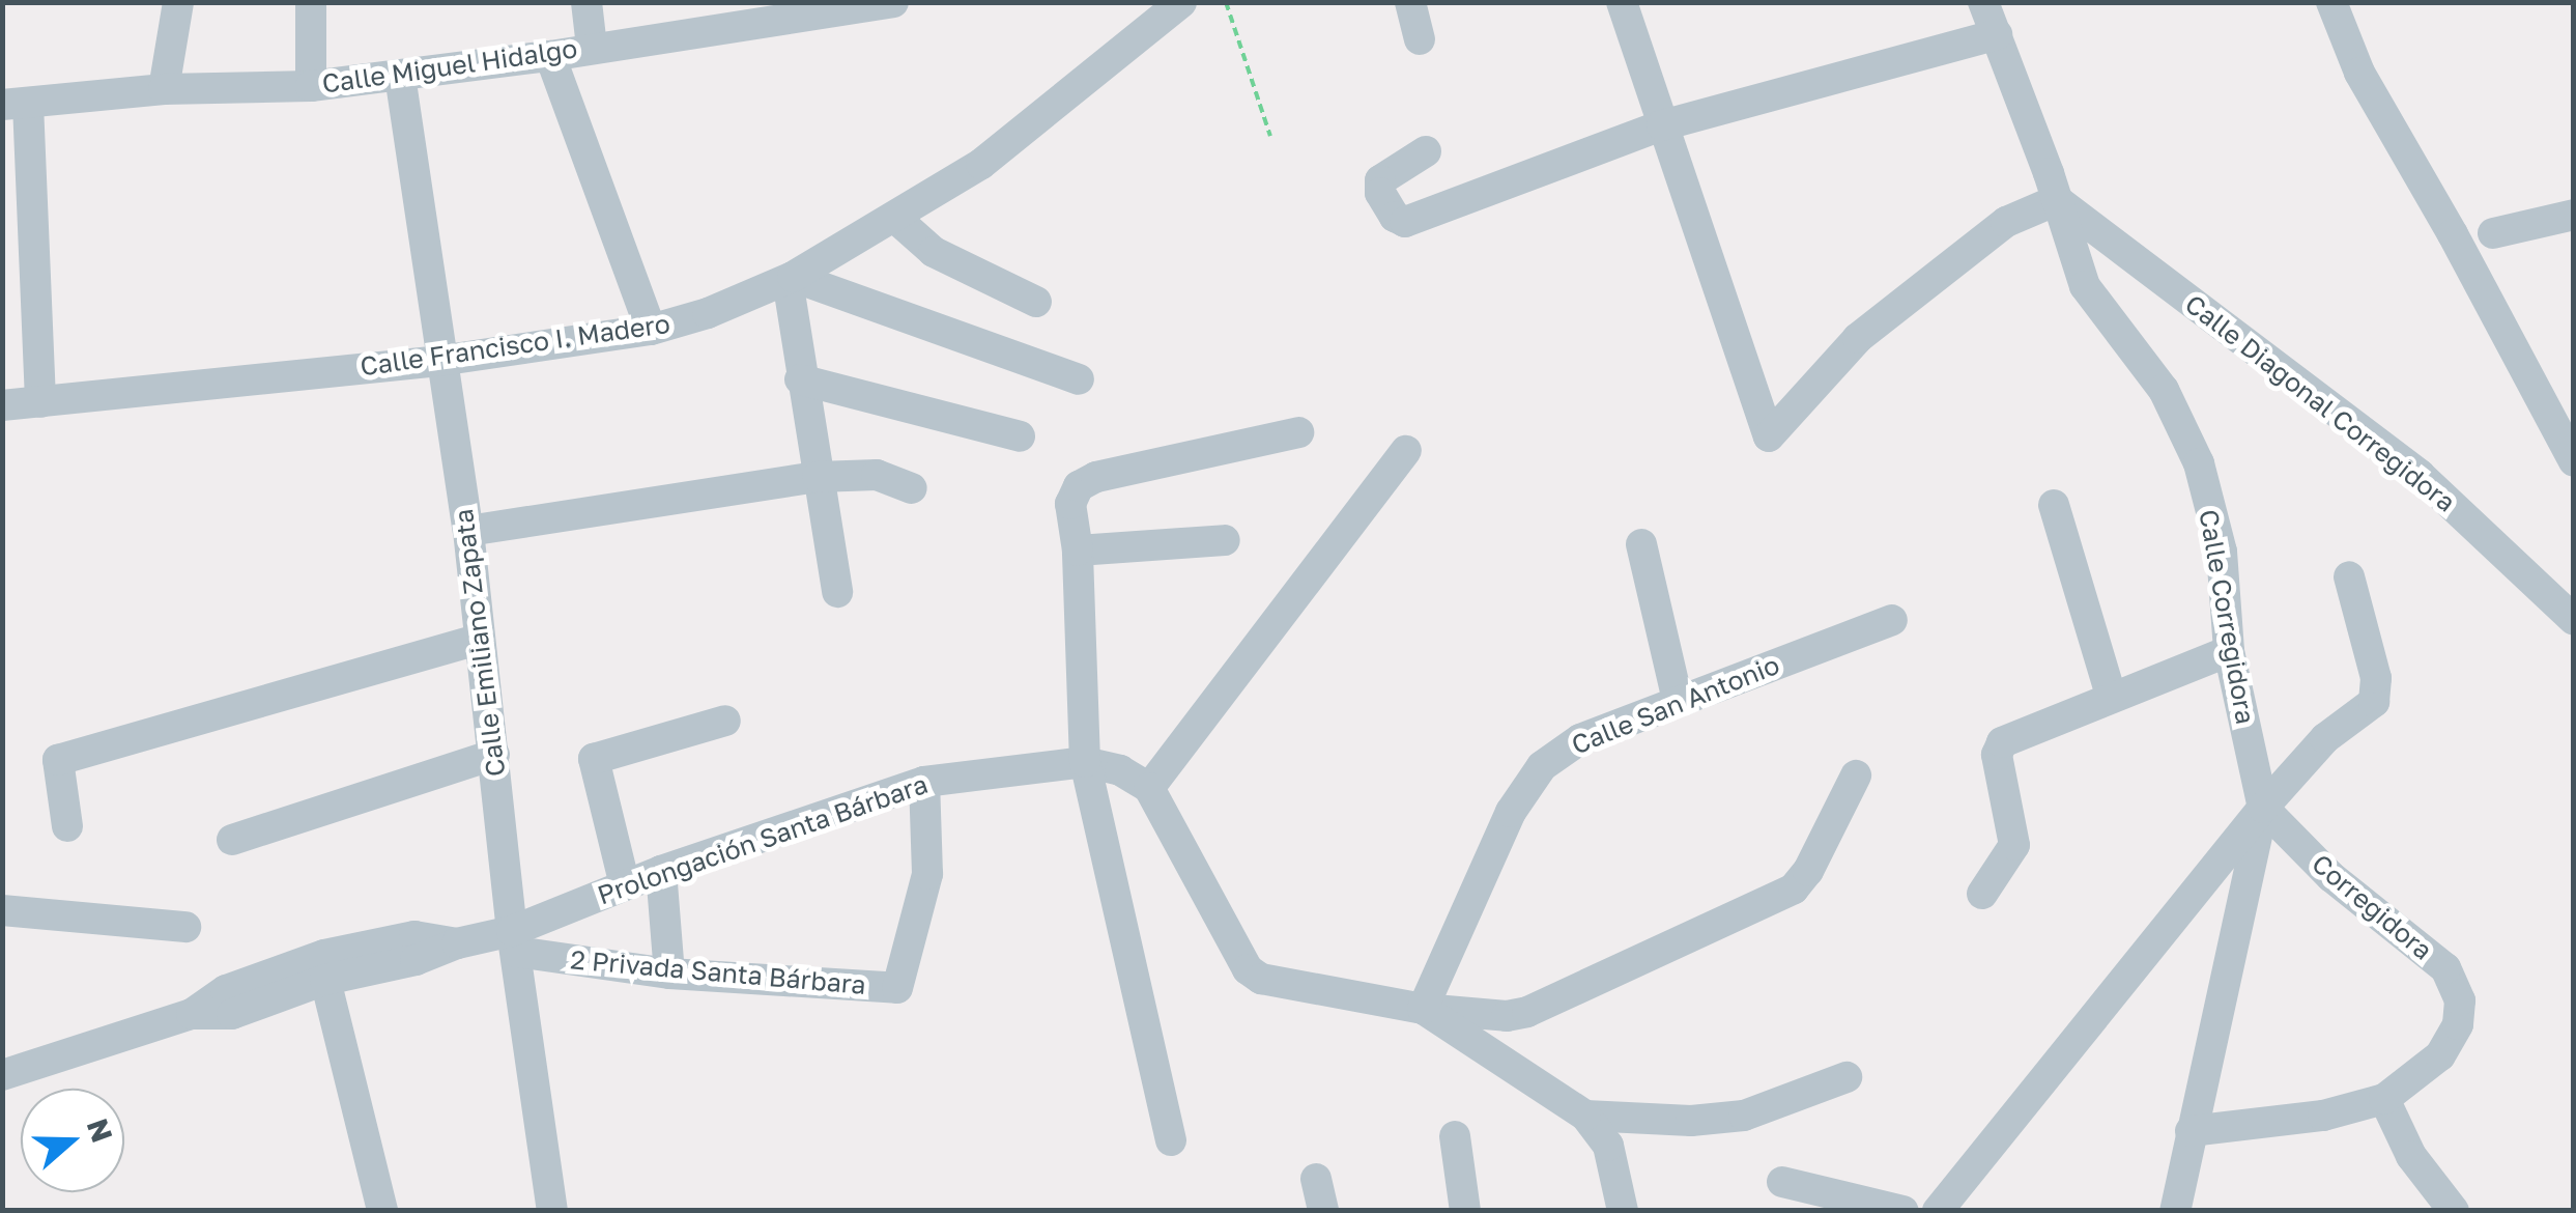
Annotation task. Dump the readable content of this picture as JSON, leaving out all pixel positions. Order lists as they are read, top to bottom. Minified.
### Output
{"streets":{"street":["Calle Miguel Hidalgo","Calle Francisco I. Madero","Calle Diagonal Corregidora","Calle Corregidora","Calle Emiliano Zapata","Calle San Antonio","Prolongación Santa Bárbara","Corregidora","2 Privada Santa Bárbara"]},"crossings":[["Calle Miguel Hidalgo","Calle Emiliano Zapata"],["Calle Francisco I. Madero","Calle Emiliano Zapata"],["Calle Diagonal Corregidora","Calle Corregidora"],["Calle Corregidora","Corregidora"],["Calle Emiliano Zapata","Prolongación Santa Bárbara"],["Calle Emiliano Zapata","2 Privada Santa Bárbara"],["Prolongación Santa Bárbara","2 Privada Santa Bárbara"]],"north":"right"}
